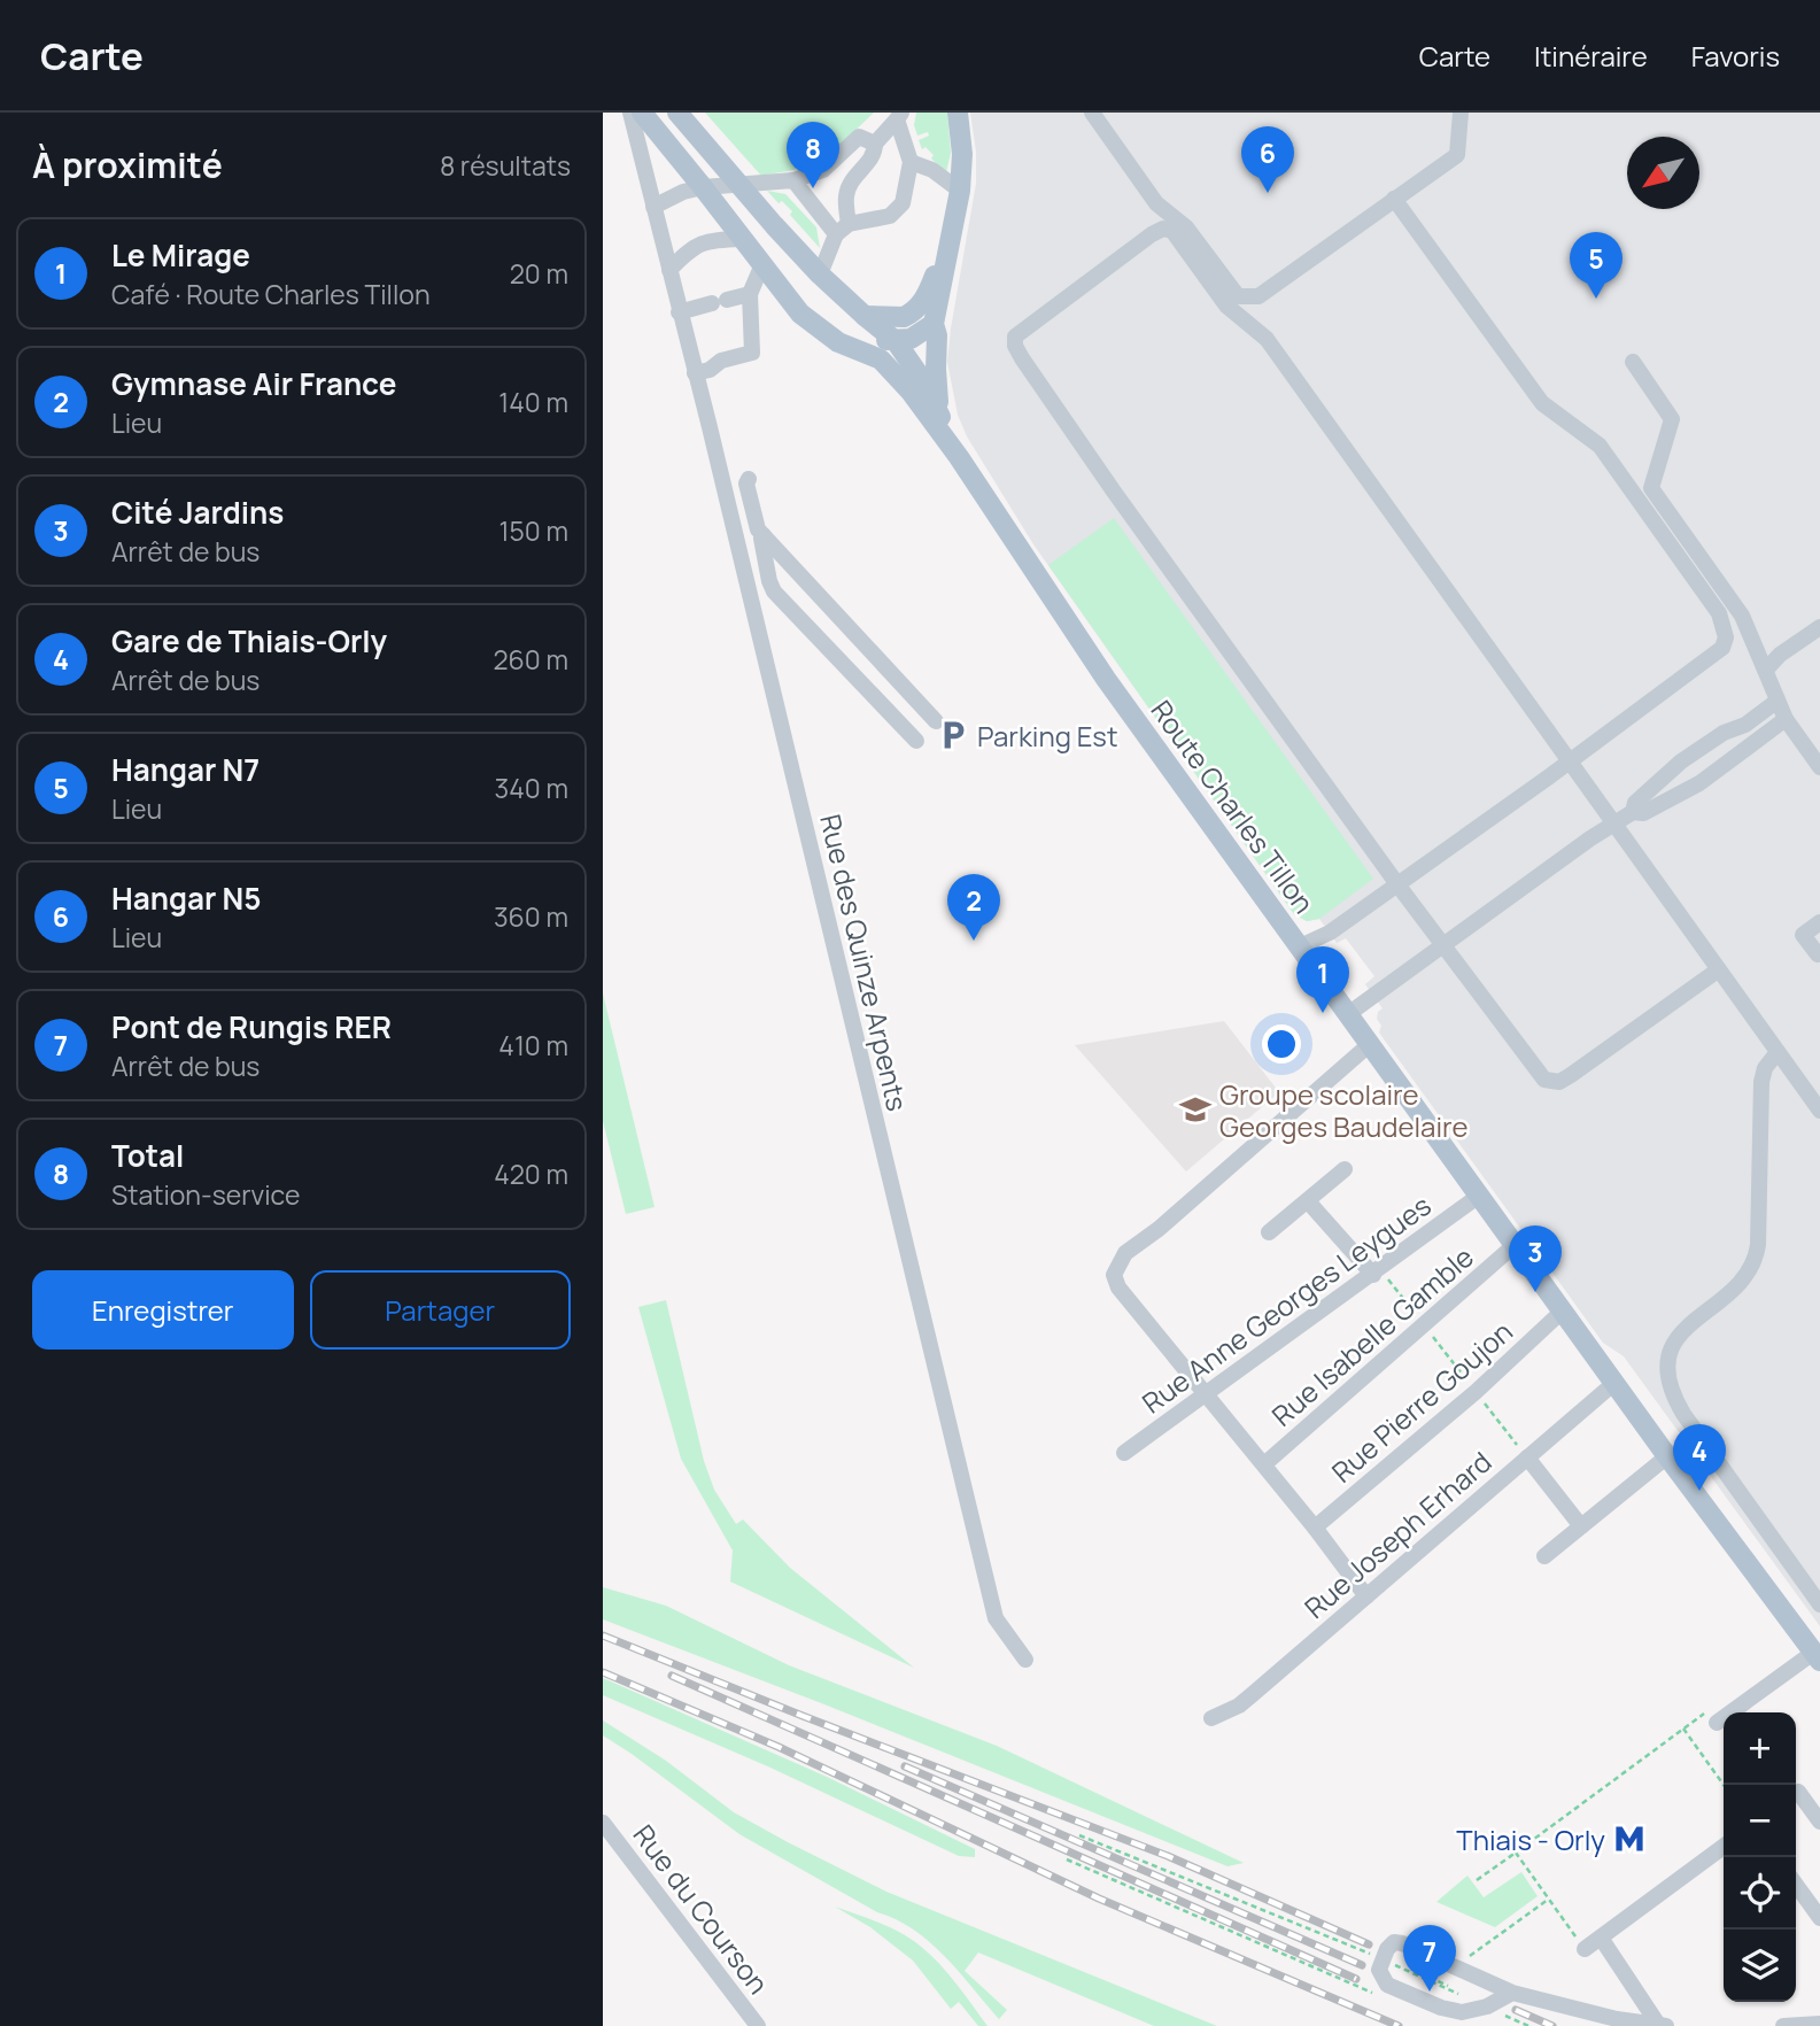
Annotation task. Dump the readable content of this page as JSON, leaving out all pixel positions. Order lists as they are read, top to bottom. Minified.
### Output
{"streets":{"main road":["Route Charles Tillon"],"street":["Rue des Quinze Arpents","Rue Anne Georges Leygues","Rue Isabelle Gamble","Rue Pierre Goujon","Rue Joseph Erhard","Rue du Courson"]},"crossings":[["Route Charles Tillon","Rue Anne Georges Leygues"],["Route Charles Tillon","Rue Isabelle Gamble"],["Route Charles Tillon","Rue Pierre Goujon"],["Route Charles Tillon","Rue Joseph Erhard"]],"places":{"parking":["Parking Est"],"school or university":["Groupe scolaire Georges Baudelaire"],"metro station":["Thiais - Orly"]},"north":"bottom left","page":{"header":"Carte","nav":["Carte","Itinéraire","Favoris"],"heading":["À proximité","8 résultats"],"pins":["8","6","5","2","1","3","4","7"],"list":[{"mark":"1","name":"Le Mirage","note":"Café · Route Charles Tillon","value":"20 m"},{"mark":"2","name":"Gymnase Air France","note":"Lieu","value":"140 m"},{"mark":"3","name":"Cité Jardins","note":"Arrêt de bus","value":"150 m"},{"mark":"4","name":"Gare de Thiais-Orly","note":"Arrêt de bus","value":"260 m"},{"mark":"5","name":"Hangar N7","note":"Lieu","value":"340 m"},{"mark":"6","name":"Hangar N5","note":"Lieu","value":"360 m"},{"mark":"7","name":"Pont de Rungis RER","note":"Arrêt de bus","value":"410 m"},{"mark":"8","name":"Total","note":"Station-service","value":"420 m"}],"buttons":["Enregistrer","Partager"],"map_buttons":["+","−"]}}
